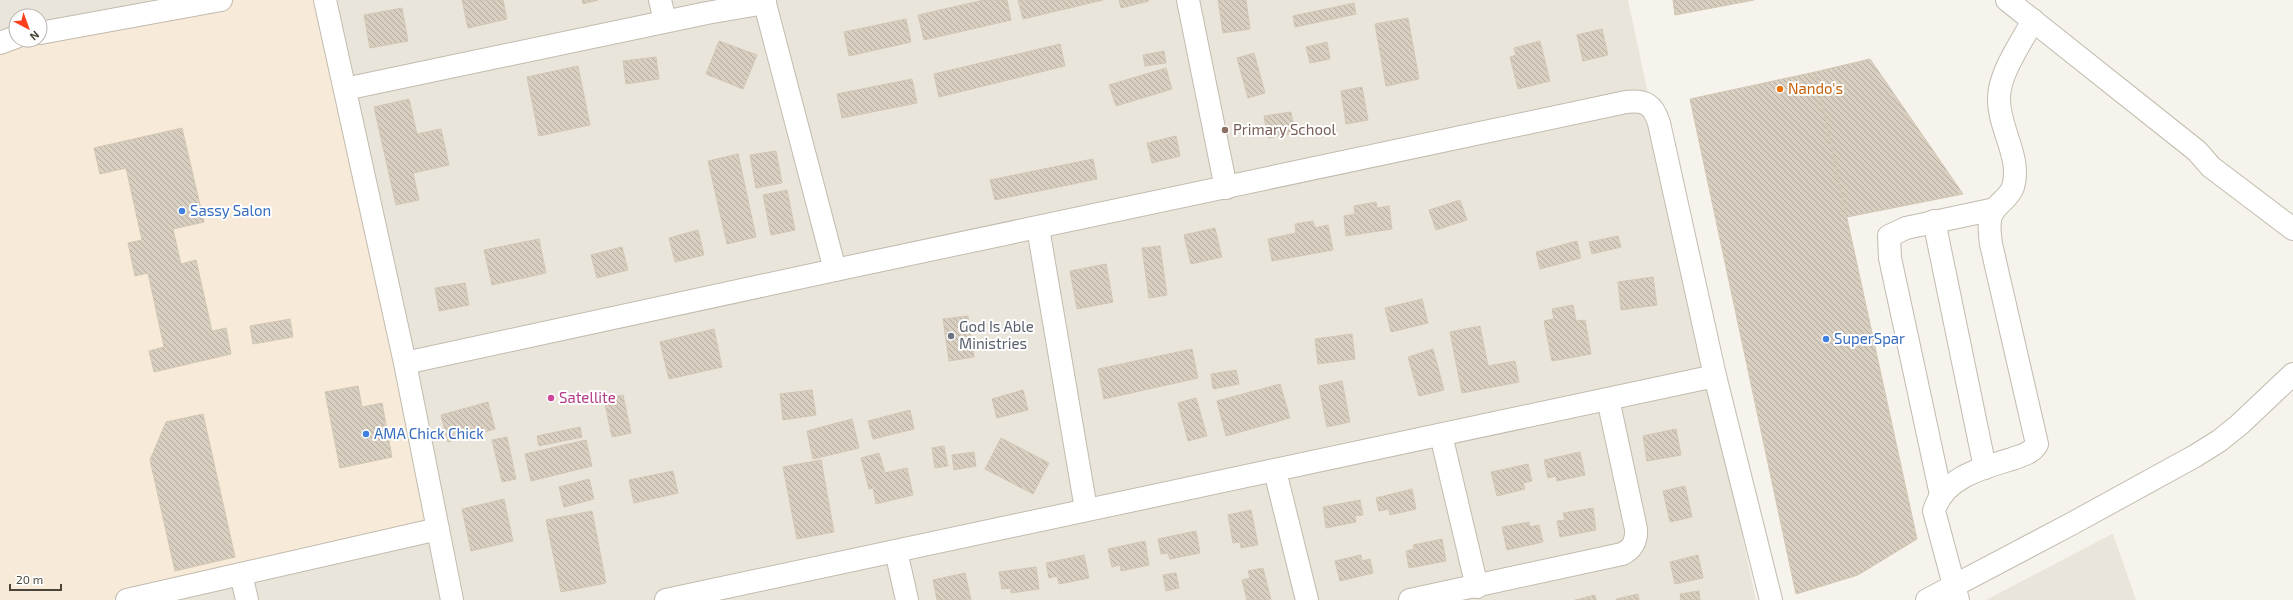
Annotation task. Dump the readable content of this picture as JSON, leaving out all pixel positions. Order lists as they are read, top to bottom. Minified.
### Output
{"places":["Nando's","Primary School","Sassy Salon","God Is Able Ministries","SuperSpar","Satellite","AMA Chick Chick"],"scale_bar":"20 m","north":"bottom right"}
